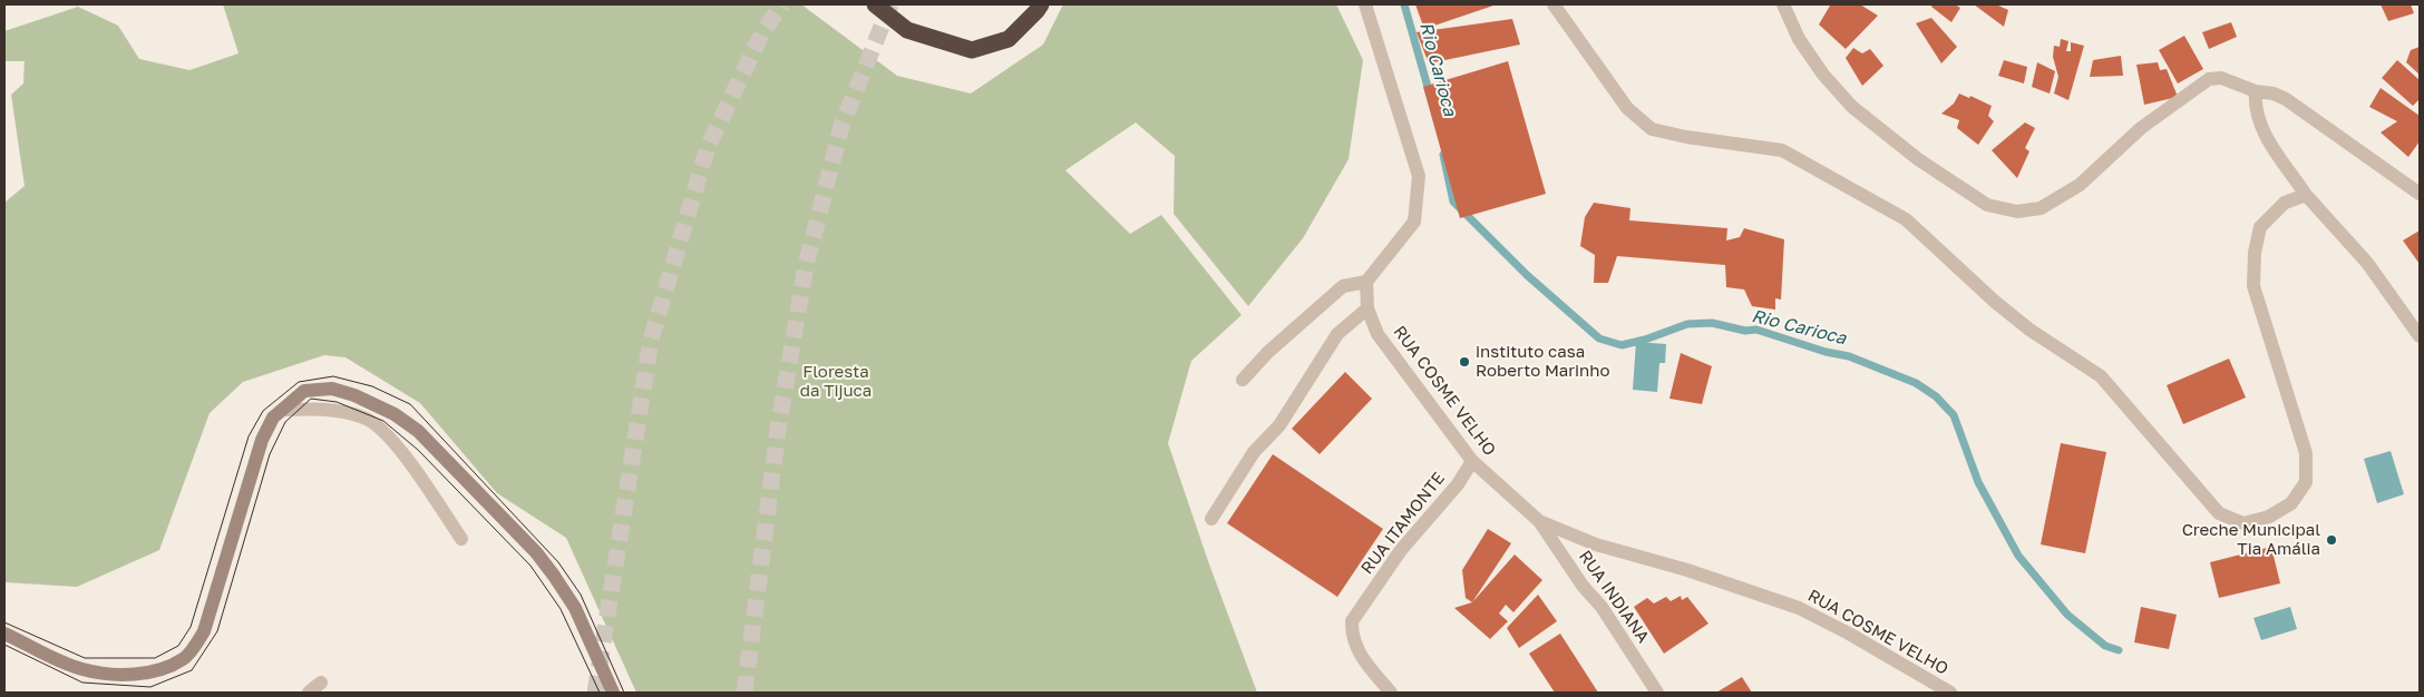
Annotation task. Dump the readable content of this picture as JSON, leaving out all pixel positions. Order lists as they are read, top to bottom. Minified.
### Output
{"streets":{"street":["RUA COSME VELHO","RUA ITAMONTE","RUA INDIANA"]},"crossings":[["RUA COSME VELHO","RUA ITAMONTE"],["RUA COSME VELHO","RUA INDIANA"]],"water":["Rio Carioca"],"parks":["Floresta da Tijuca"],"places":["instituto casa Roberto Marinho","Creche Municipal Tia Amália"]}
